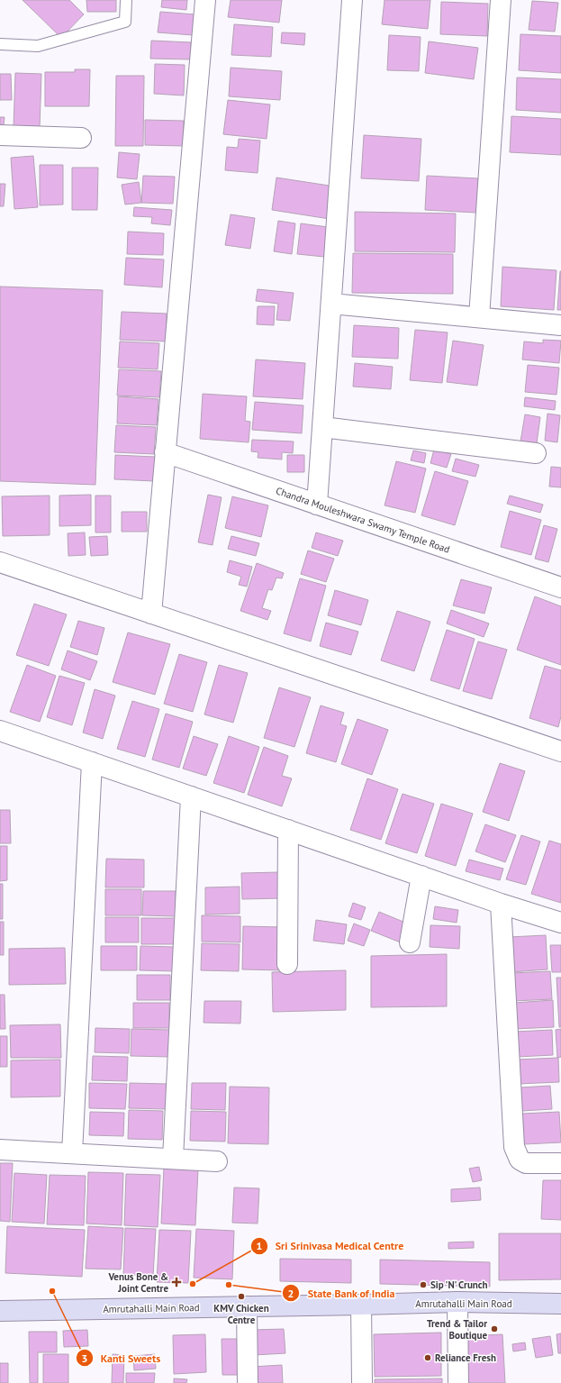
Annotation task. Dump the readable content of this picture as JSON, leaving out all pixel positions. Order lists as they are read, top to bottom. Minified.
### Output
{"streets":{"street":["Chandra Mouleshwara Swamy Temple Road","Amrutahalli Main Road"]},"places":{"health":["Venus Bone & Joint Centre"],"other":["Sri Srinivasa Medical Centre","State Bank of India","Sip 'N' Crunch","Kanti Sweets","KMV Chicken Centre","Trend & Tailor Boutique","Reliance Fresh"]}}
